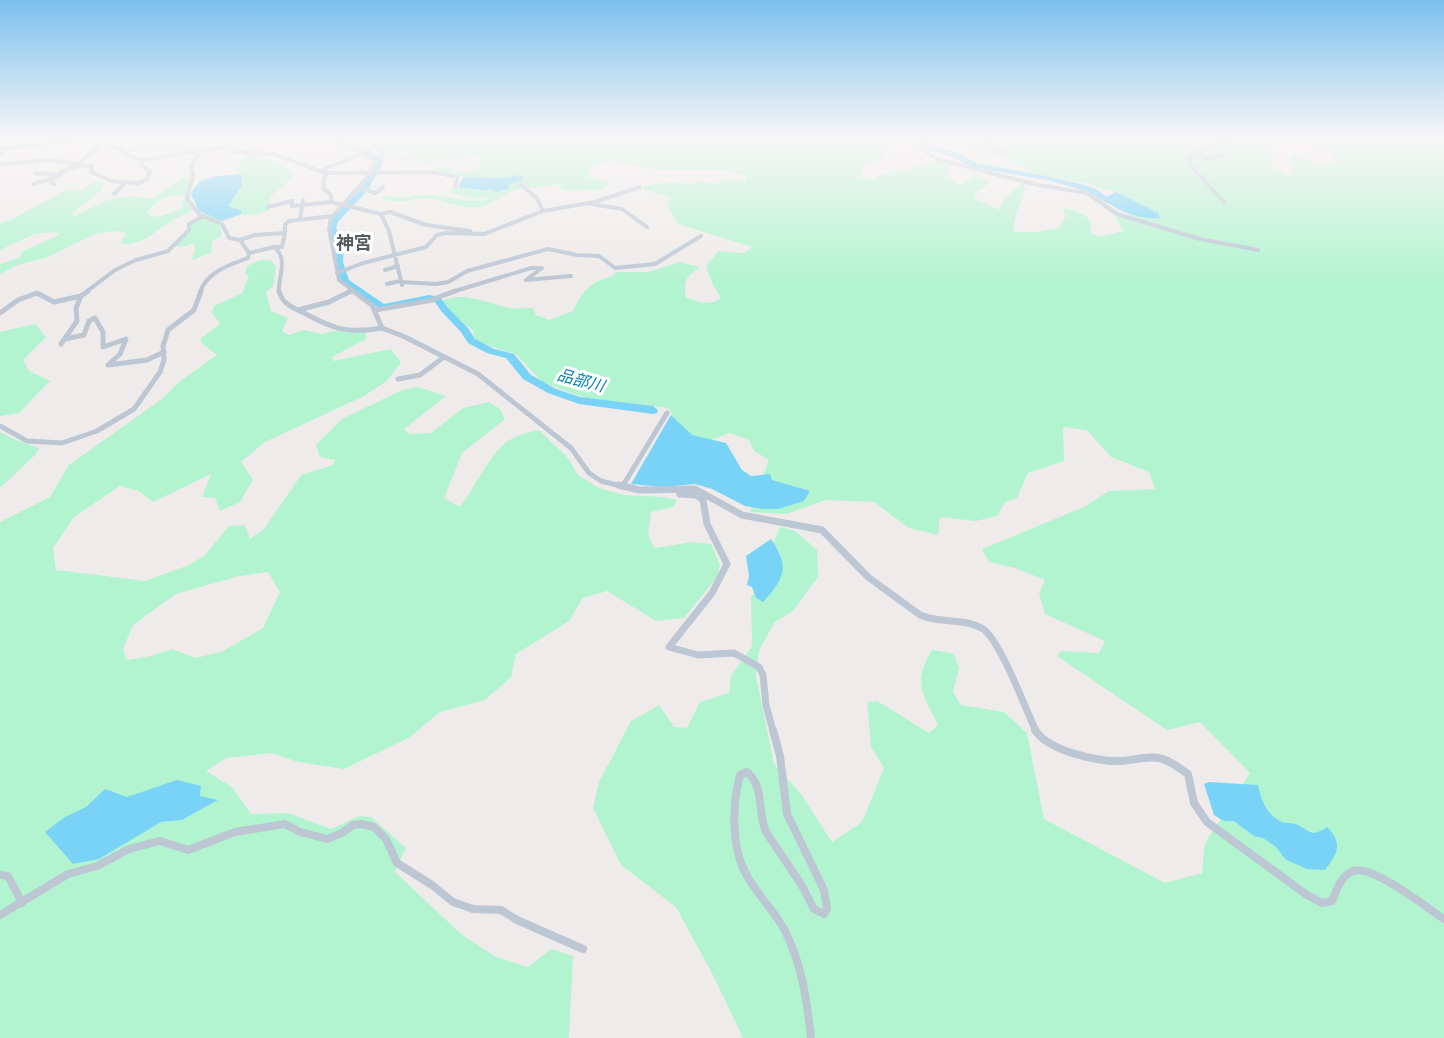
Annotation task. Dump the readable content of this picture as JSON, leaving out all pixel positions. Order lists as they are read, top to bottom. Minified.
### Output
{"districts":["神宮"],"water":["品部川"]}
